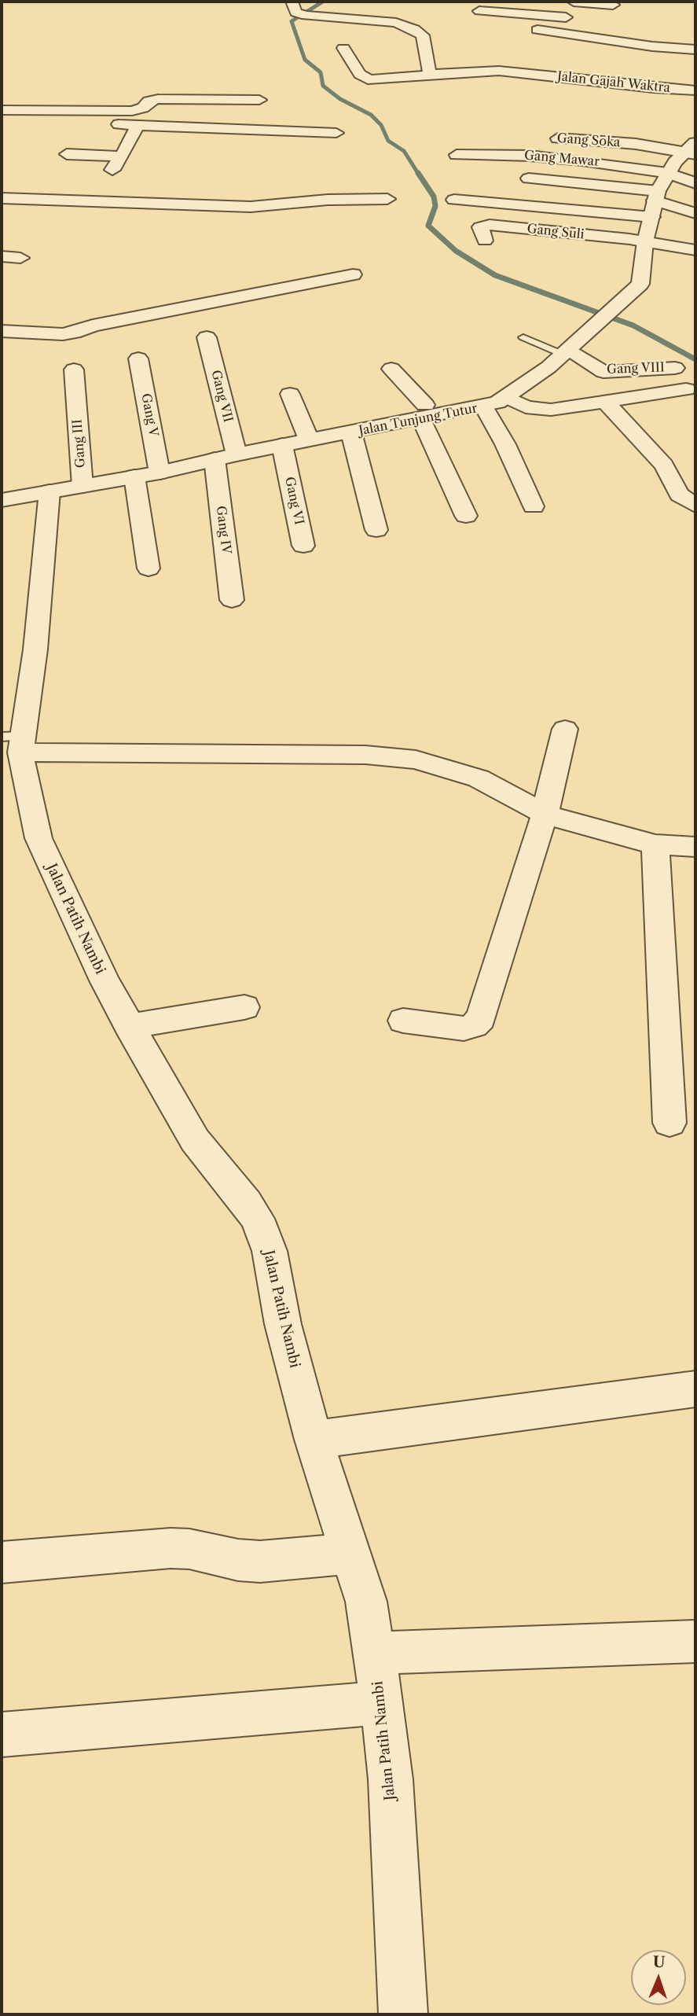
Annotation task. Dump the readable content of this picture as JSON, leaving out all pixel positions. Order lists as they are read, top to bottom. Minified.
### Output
{"streets":{"street":["Jalan Gajah Waktra","Gang Soka","Gang Mawar","Gang Suli","Gang VIII","Gang VII","Gang V","Jalan Tunjung Tutur","Gang III","Gang VI","Gang IV","Jalan Patih Nambi"]},"crossings":[["Gang Soka","Jalan Tunjung Tutur"],["Gang Mawar","Jalan Tunjung Tutur"],["Gang Suli","Jalan Tunjung Tutur"],["Gang VIII","Jalan Tunjung Tutur"],["Gang VII","Jalan Tunjung Tutur"],["Gang V","Jalan Tunjung Tutur"],["Jalan Tunjung Tutur","Gang III"],["Jalan Tunjung Tutur","Gang VI"],["Jalan Tunjung Tutur","Gang IV"],["Jalan Tunjung Tutur","Jalan Patih Nambi"],["Gang III","Jalan Patih Nambi"]],"north":"top"}
